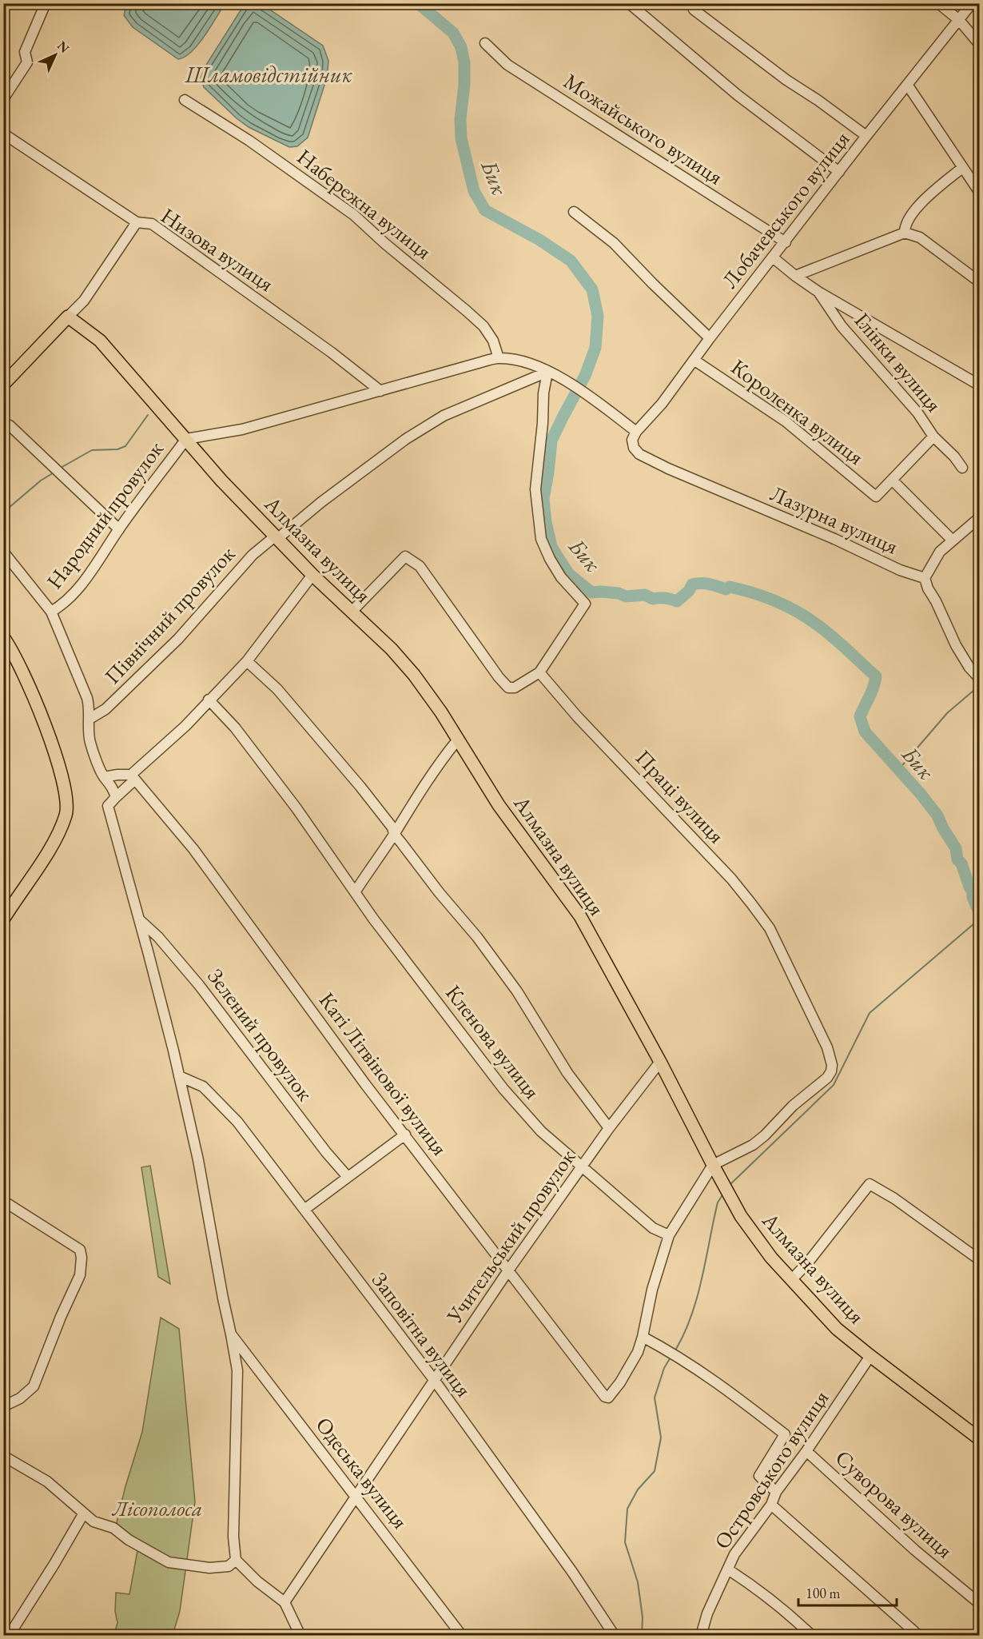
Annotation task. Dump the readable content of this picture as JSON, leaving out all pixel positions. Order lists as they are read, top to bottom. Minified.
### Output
{"streets":{"main road":["Алмазна вулиця"],"street":["Можайського вулиця","Набережна вулиця","Лобачевського вулиця","Низова вулиця","Глінки вулиця","Короленка вулиця","Народний провулок","Лазурна вулиця","Північний провулок","Праці вулиця","Зелений провулок","Кленова вулиця","Каті Літвінової вулиця","Учительський провулок","Заповітна вулиця","Островського вулиця","Одеська вулиця","Суворова вулиця"]},"crossings":[["Можайського вулиця","Лобачевського вулиця"],["Набережна вулиця","Лазурна вулиця"],["Лобачевського вулиця","Короленка вулиця"],["Лобачевського вулиця","Лазурна вулиця"],["Глінки вулиця","Короленка вулиця"],["Народний провулок","Алмазна вулиця"],["Лазурна вулиця","Північний провулок"],["Алмазна вулиця","Північний провулок"],["Алмазна вулиця","Праці вулиця"],["Алмазна вулиця","Учительський провулок"],["Алмазна вулиця","Островського вулиця"],["Кленова вулиця","Учительський провулок"],["Каті Літвінової вулиця","Учительський провулок"],["Учительський провулок","Заповітна вулиця"],["Учительський провулок","Одеська вулиця"],["Островського вулиця","Суворова вулиця"]],"water":["Шламовідстійник","Бик"],"parks":["Лісополоса"],"scale_bar":"100 m","north":"top right"}
